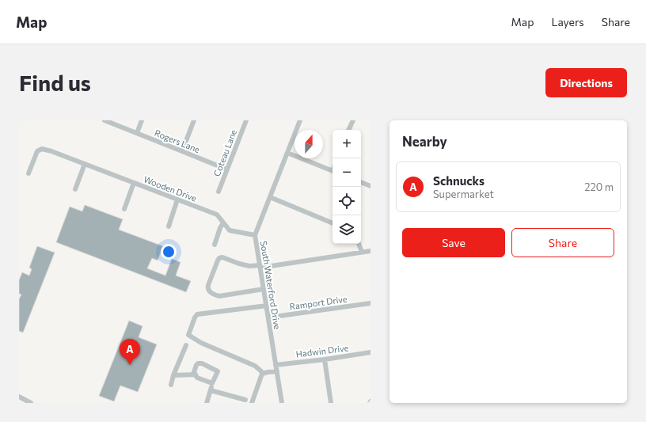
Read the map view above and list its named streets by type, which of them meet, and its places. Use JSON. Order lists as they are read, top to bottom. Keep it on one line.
{"streets":{"street":["Rogers Lane","Coteau Lane","Wooden Drive","South Waterford Drive","Ramport Drive","Hadwin Drive"]},"crossings":[["Rogers Lane","Coteau Lane"],["Wooden Drive","South Waterford Drive"],["South Waterford Drive","Ramport Drive"],["South Waterford Drive","Hadwin Drive"]],"north":"top","page":{"header":"Map","nav":["Map","Layers","Share"],"buttons":["Directions",["Save","Share"]],"title":"Find us","heading":"Nearby","map_buttons":["+","−"],"list":[{"mark":"A","name":"Schnucks","note":"Supermarket","value":"220 m"}],"pins":"A"}}
